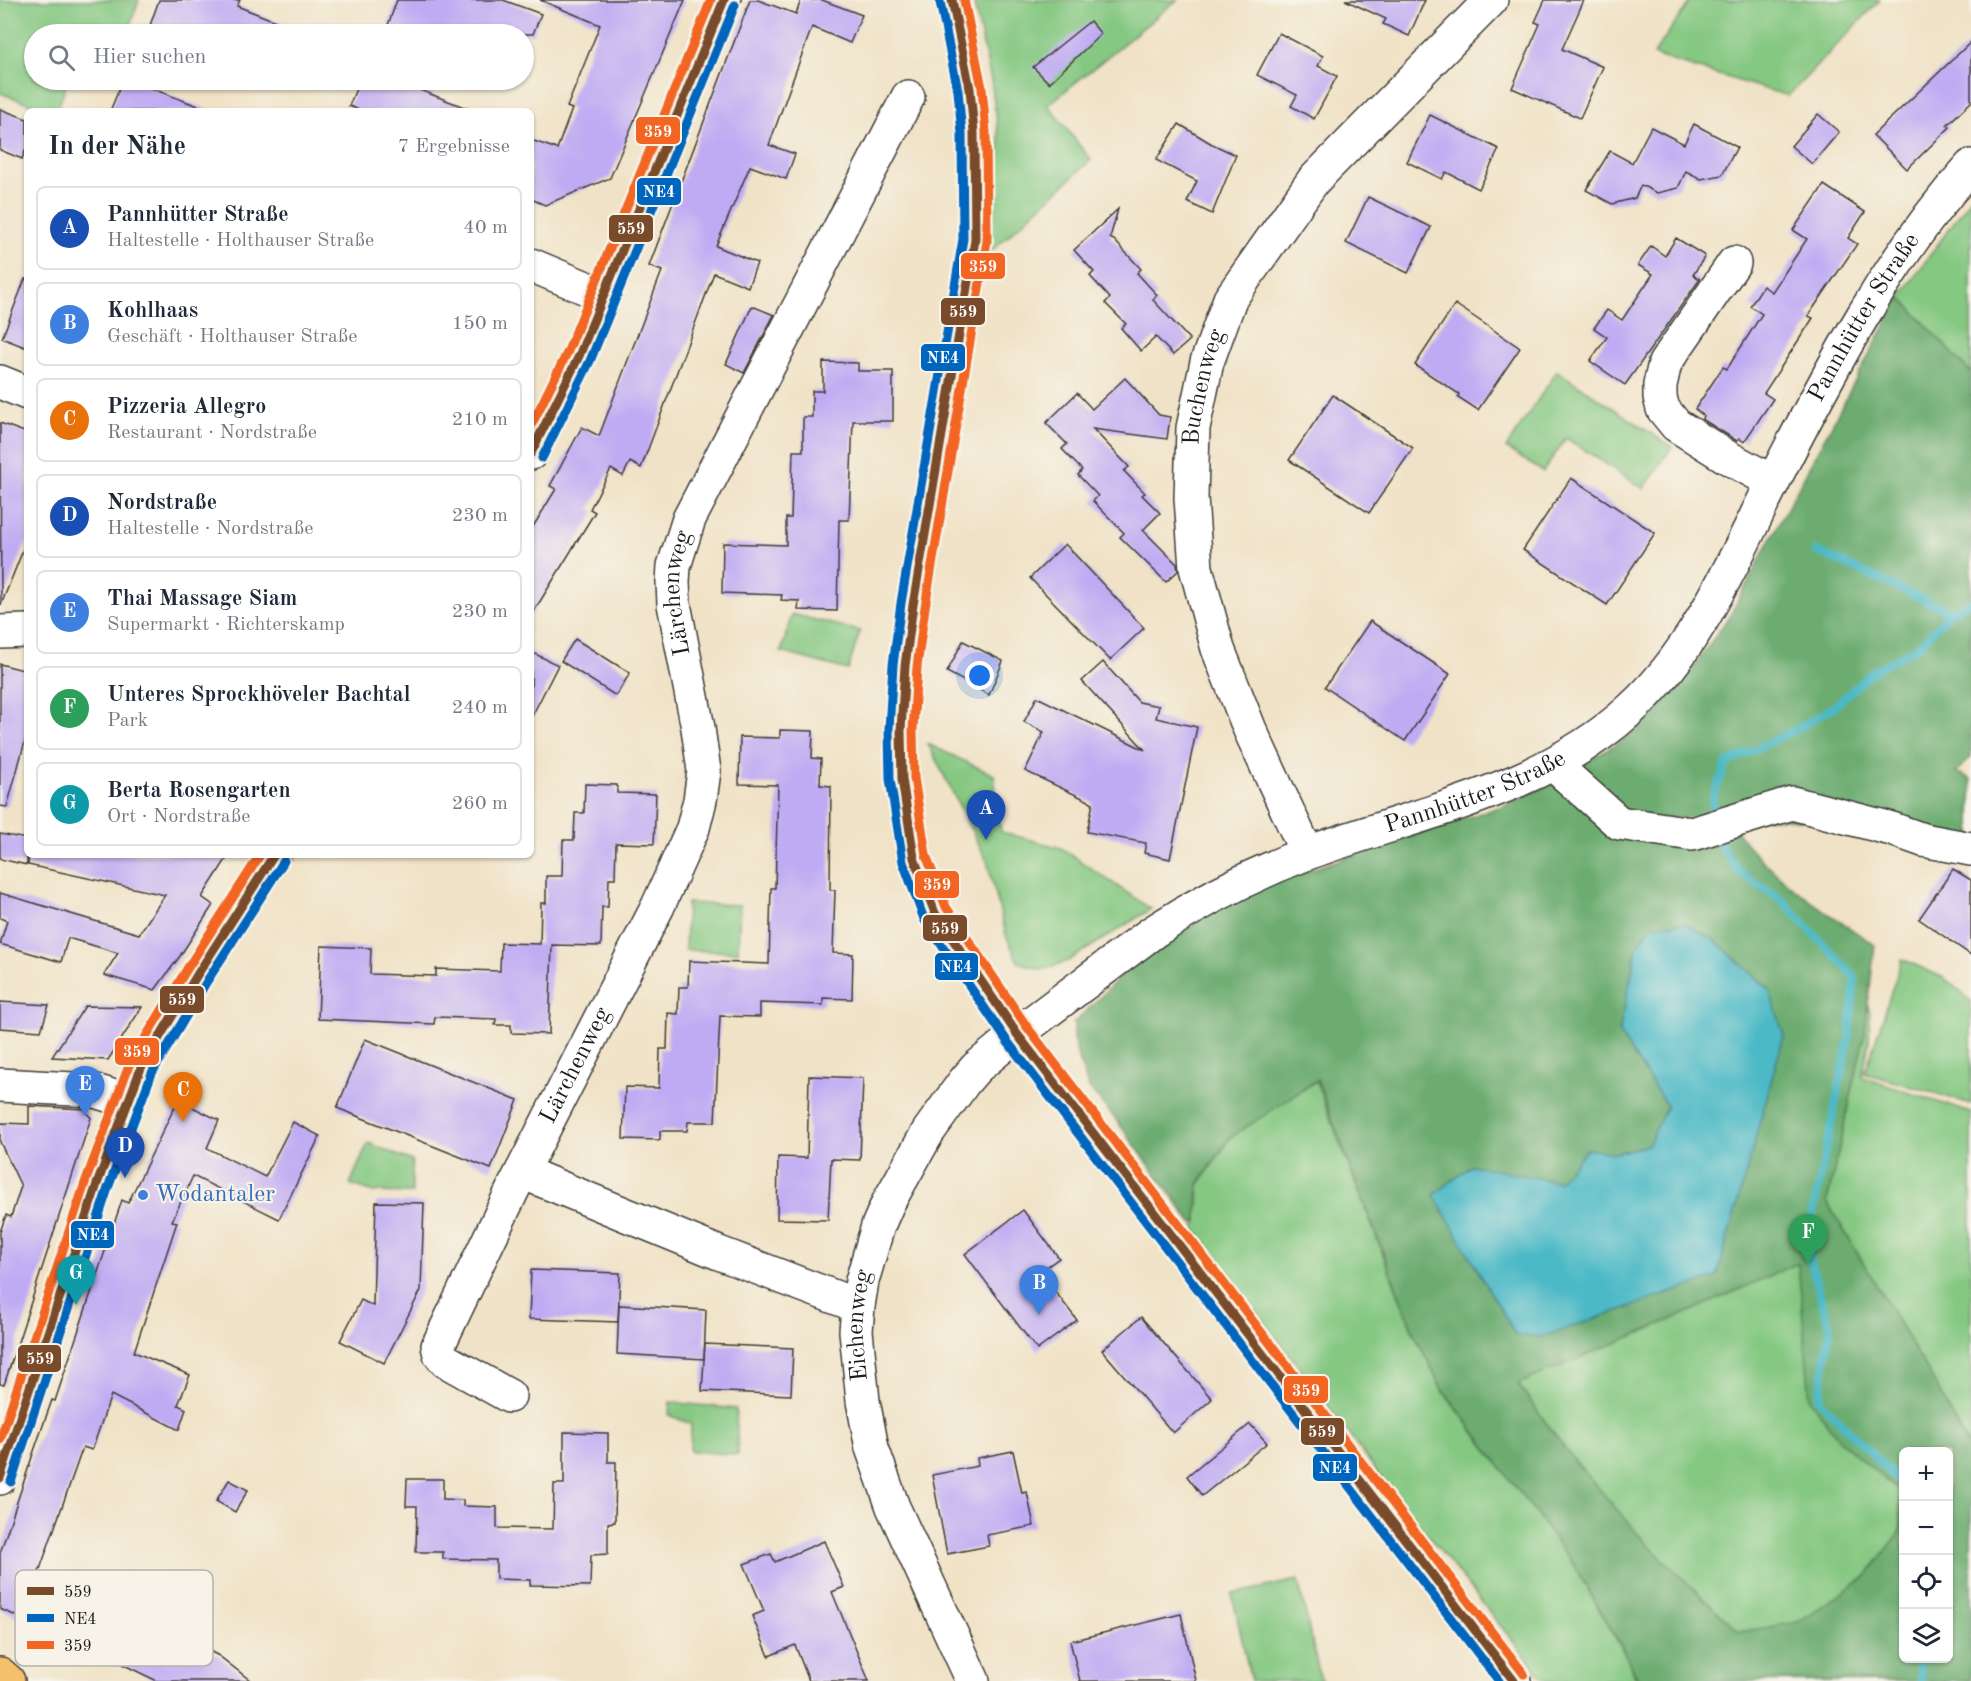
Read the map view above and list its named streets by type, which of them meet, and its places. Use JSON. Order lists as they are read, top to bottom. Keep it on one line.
{"streets":{"street":["Pannhütter Straße","Buchenweg","Lärchenweg","Eichenweg"]},"crossings":[["Pannhütter Straße","Buchenweg"],["Pannhütter Straße","Eichenweg"]],"places":["Wodantaler"],"lines":["transit line 559","transit line 359","transit line NE4"],"legend":["559","NE4","359"],"page":{"search":"Hier suchen","heading":["In der Nähe","7 Ergebnisse"],"list":[{"mark":"A","name":"Pannhütter Straße","note":"Haltestelle · Holthauser Straße","value":"40 m"},{"mark":"B","name":"Kohlhaas","note":"Geschäft · Holthauser Straße","value":"150 m"},{"mark":"C","name":"Pizzeria Allegro","note":"Restaurant · Nordstraße","value":"210 m"},{"mark":"D","name":"Nordstraße","note":"Haltestelle · Nordstraße","value":"230 m"},{"mark":"E","name":"Thai Massage Siam","note":"Supermarkt · Richterskamp","value":"230 m"},{"mark":"F","name":"Unteres Sprockhöveler Bachtal","note":"Park","value":"240 m"},{"mark":"G","name":"Berta Rosengarten","note":"Ort · Nordstraße","value":"260 m"}],"pins":["A","E","C","D","F","G","B"],"map_buttons":["+","−"]}}
